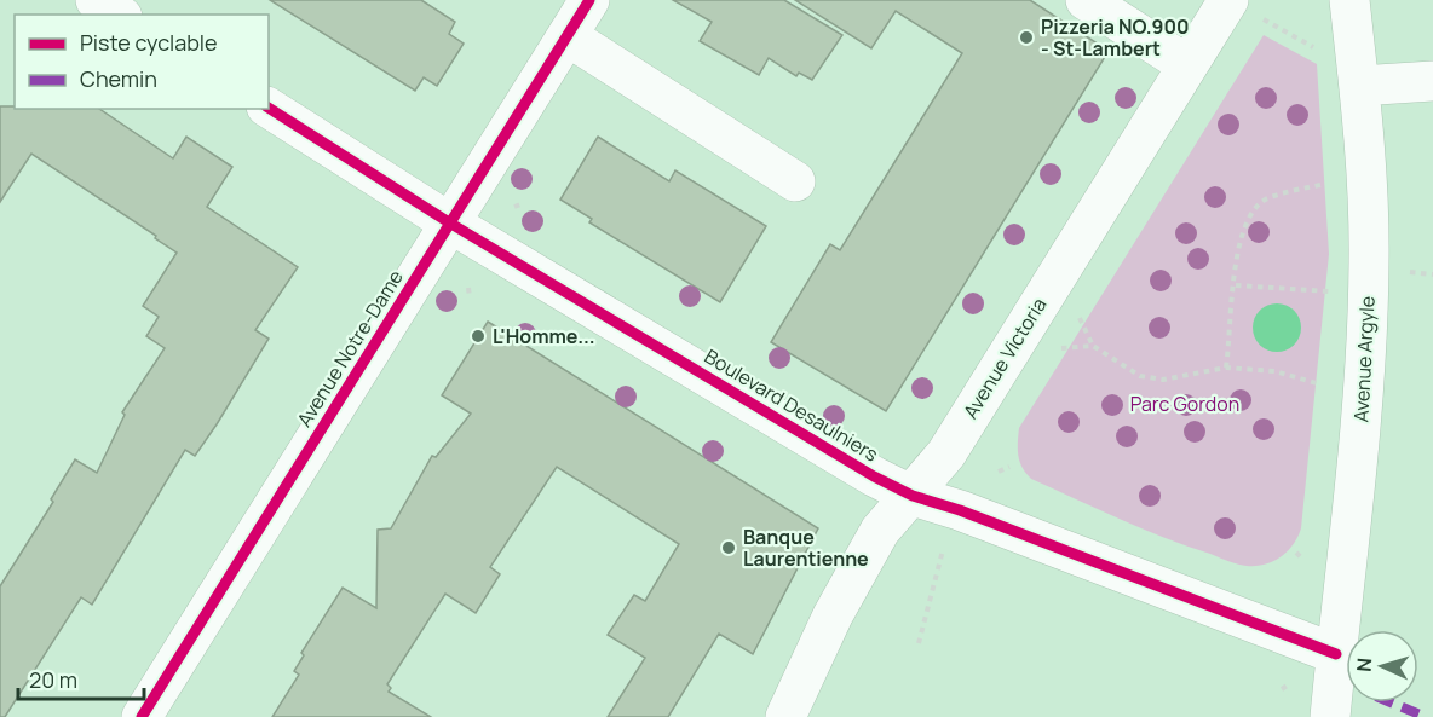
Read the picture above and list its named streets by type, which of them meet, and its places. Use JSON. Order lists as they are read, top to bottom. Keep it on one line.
{"streets":{"street":["Avenue Notre-Dame","Avenue Victoria","Avenue Argyle","Boulevard Desaulniers"]},"crossings":[["Avenue Notre-Dame","Boulevard Desaulniers"],["Avenue Victoria","Boulevard Desaulniers"],["Avenue Argyle","Boulevard Desaulniers"]],"parks":["Parc Gordon"],"places":["Pizzeria NO.900 - St-Lambert","L'Homme...","Banque Laurentienne"],"legend":["Piste cyclable","Chemin"],"scale_bar":"20 m","north":"left"}
